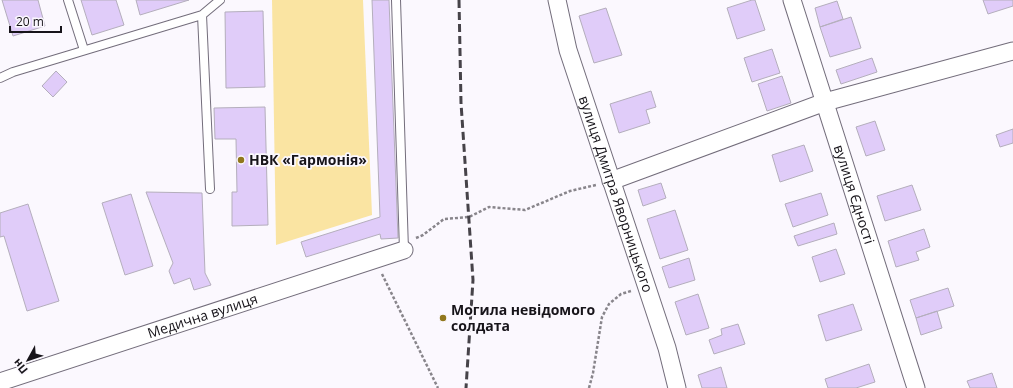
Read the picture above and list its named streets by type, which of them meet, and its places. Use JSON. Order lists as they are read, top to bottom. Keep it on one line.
{"streets":{"street":["вулиця Дмитра Яворницького","вулиця Єдності","Медична вулиця"]},"places":["НВК «Гармонія»","Могила невідомого солдата"],"scale_bar":"20 m","north":"bottom left"}
